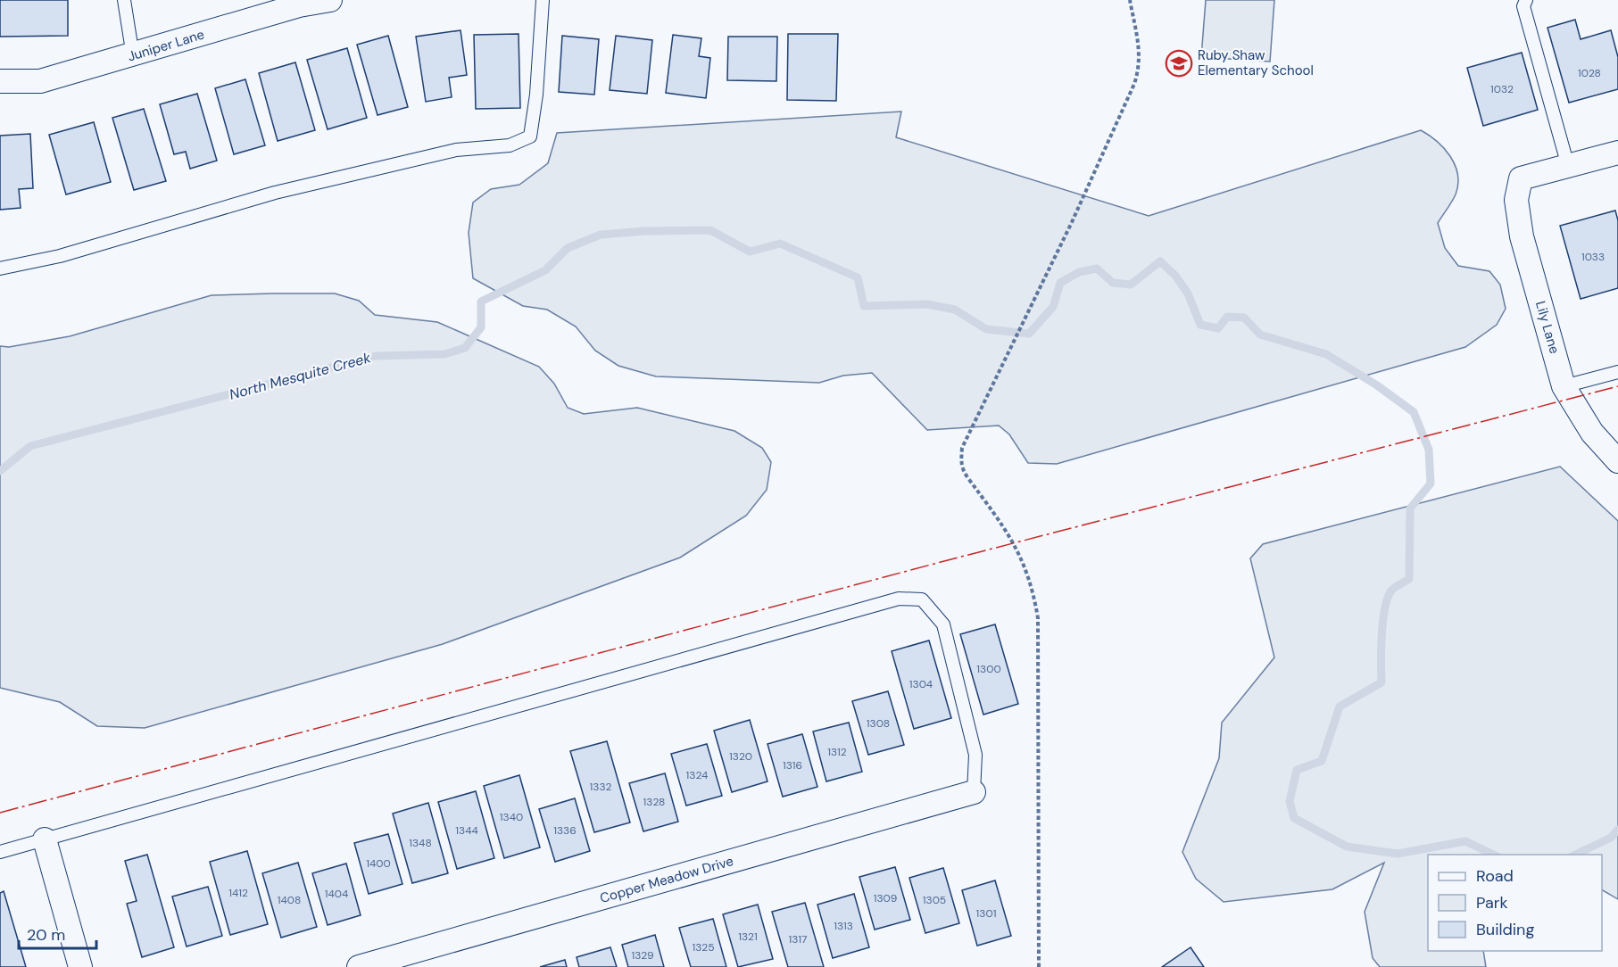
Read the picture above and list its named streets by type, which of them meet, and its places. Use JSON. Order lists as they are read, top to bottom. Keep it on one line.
{"streets":{"street":["Juniper Lane","Lily Lane","Copper Meadow Drive"]},"water":["North Mesquite Creek"],"places":{"school or university":["Ruby Shaw Elementary School"]},"house_numbers":["1028","1032","1033","1300","1304","1308","1312","1320","1316","1324","1332","1328","1340","1344","1336","1348","1400","1412","1404","1309","1408","1305","1301","1313","1321","1317","1325","1329"],"legend":["Road","Park","Building"],"scale_bar":"20 m"}
